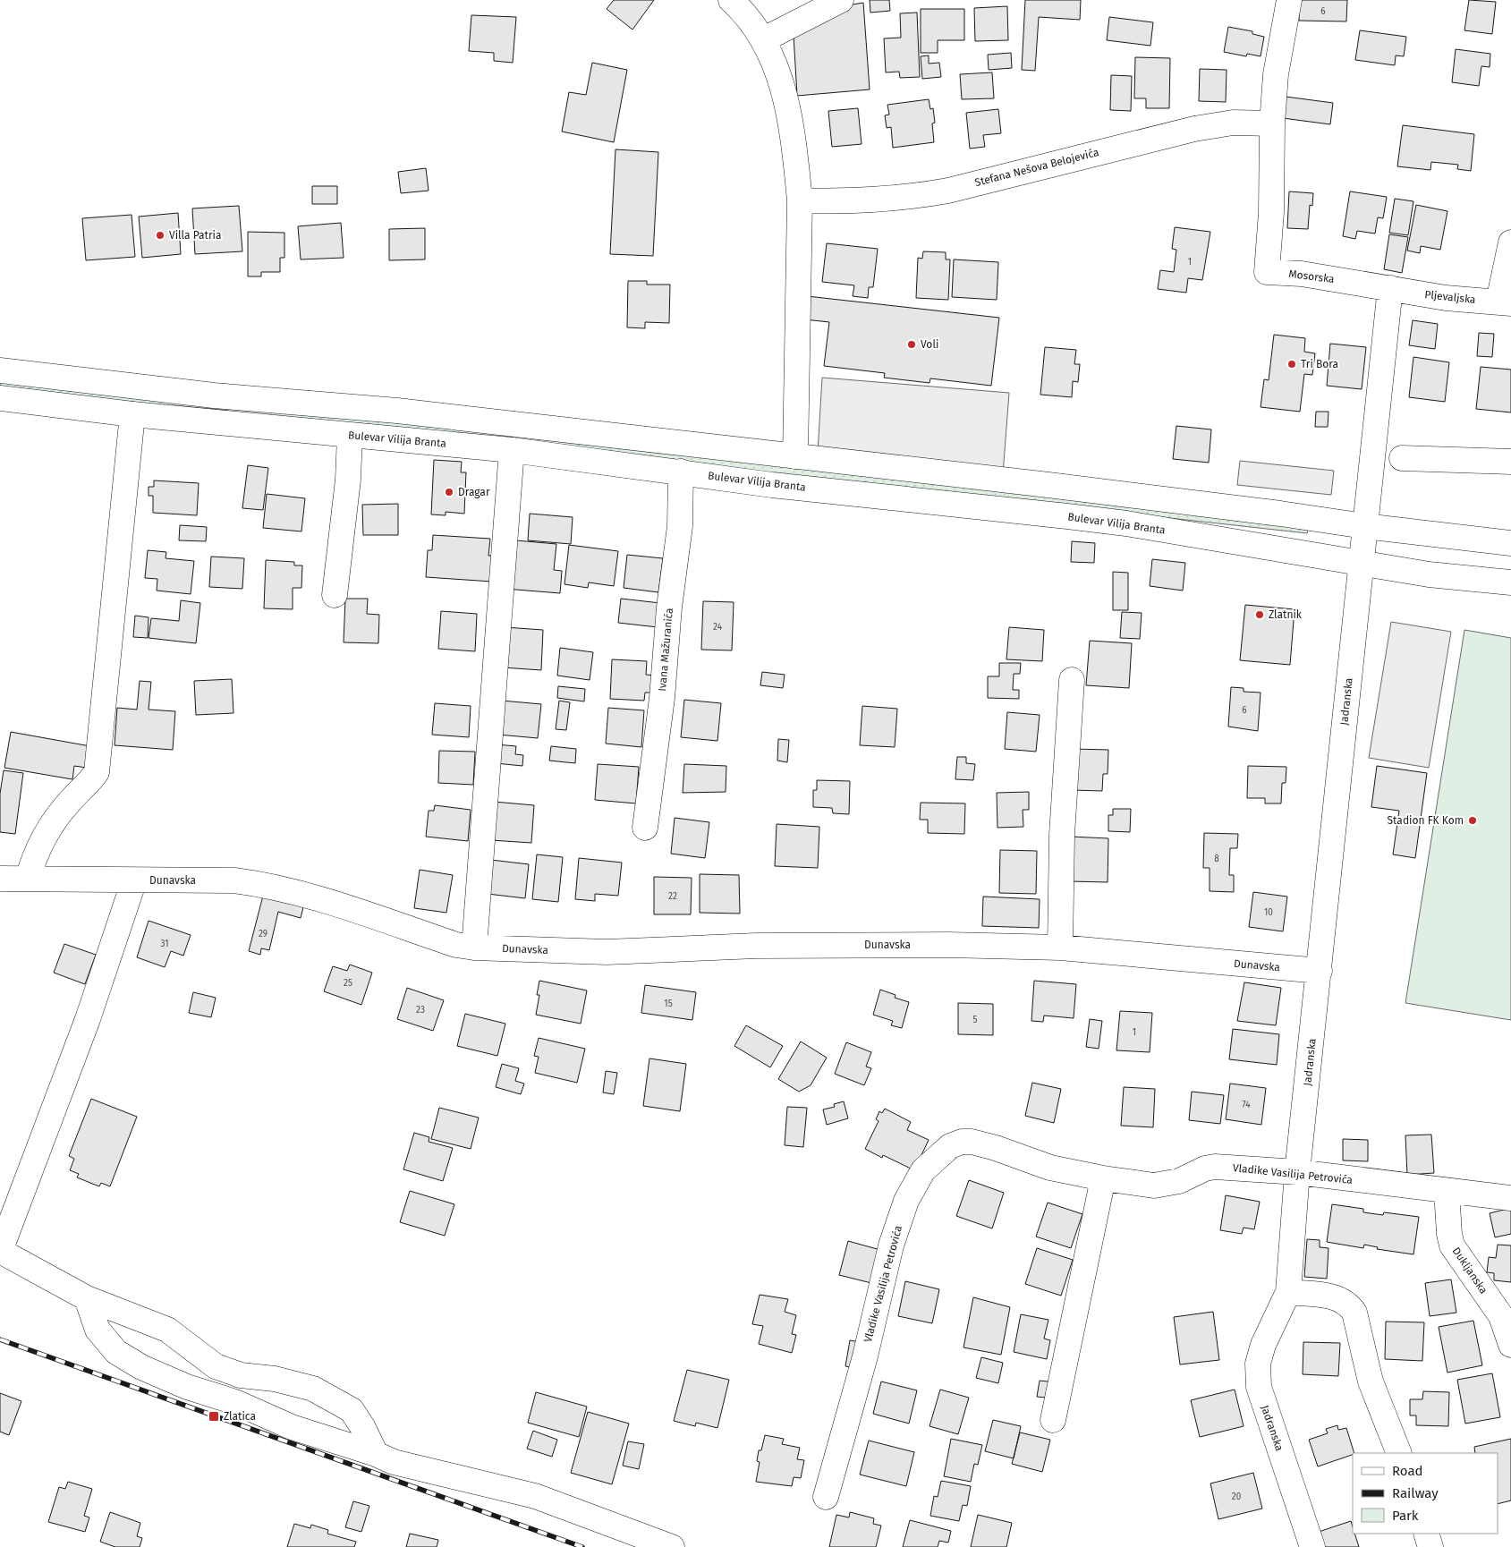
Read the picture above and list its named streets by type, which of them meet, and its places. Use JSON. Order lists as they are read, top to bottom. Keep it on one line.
{"streets":{"street":["Stefana Nešova Belojevića","Mosorska","Pljevaljska","Bulevar Vilija Branta","Ivana Mažuranića","Jadranska","Dunavska","Vladike Vasilija Petrovića","Dukljanska"]},"crossings":[["Stefana Nešova Belojevića","Mosorska"],["Mosorska","Pljevaljska"],["Bulevar Vilija Branta","Ivana Mažuranića"],["Bulevar Vilija Branta","Jadranska"],["Jadranska","Dunavska"],["Jadranska","Vladike Vasilija Petrovića"],["Vladike Vasilija Petrovića","Dukljanska"]],"places":{"other":["Villa Patria","Voli","Tri Bora","Dragar","Zlatnik","Stadion FK Kom"],"transit":["Zlatica"]},"house_numbers":["6","1","24","6","8","22","10","29","31","25","15","23","5","1","74","20"],"legend":["Road","Railway","Park"]}
